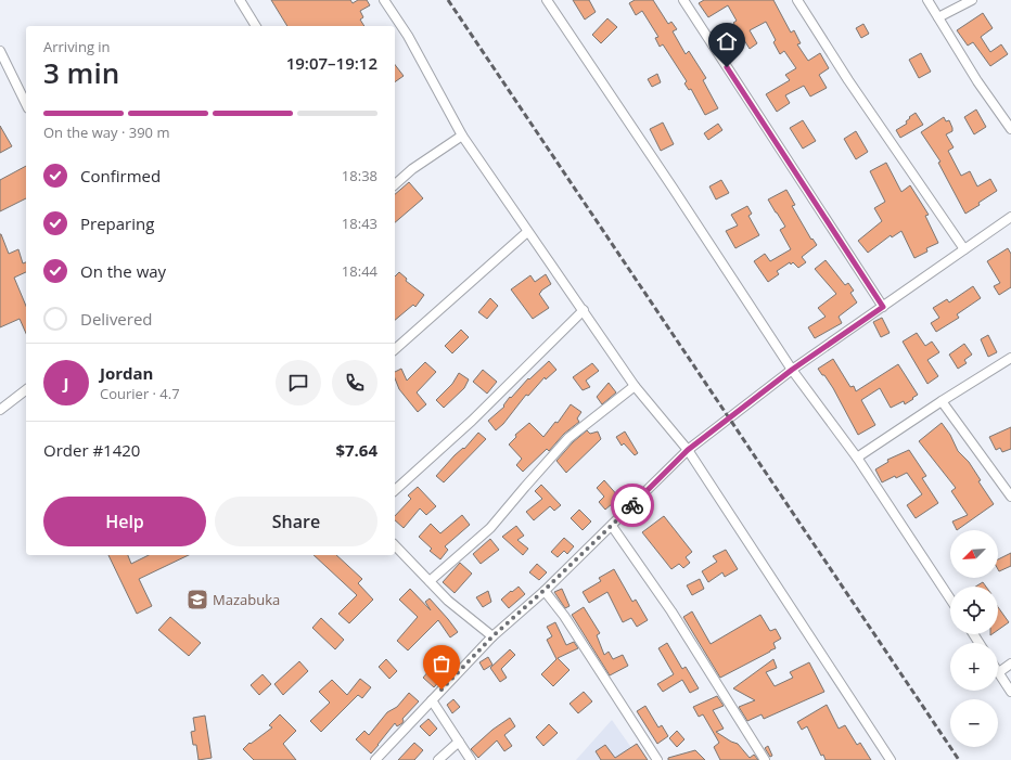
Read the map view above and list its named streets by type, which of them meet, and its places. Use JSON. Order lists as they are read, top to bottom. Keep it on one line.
{"places":{"school or university":["Mazabuka"]},"north":"bottom left","page":{"heading":["3 min","Arriving in","19:07–19:12"],"panel":["Jordan","Courier · 4.7","Order #1420","$7.64"],"bar":"On the way · 390 m","list":[["Confirmed","18:38"],["Preparing","18:43"],["On the way","18:44"],"Delivered"],"round":"J","buttons":["Help","Share"],"map_buttons":["+","−"]}}
